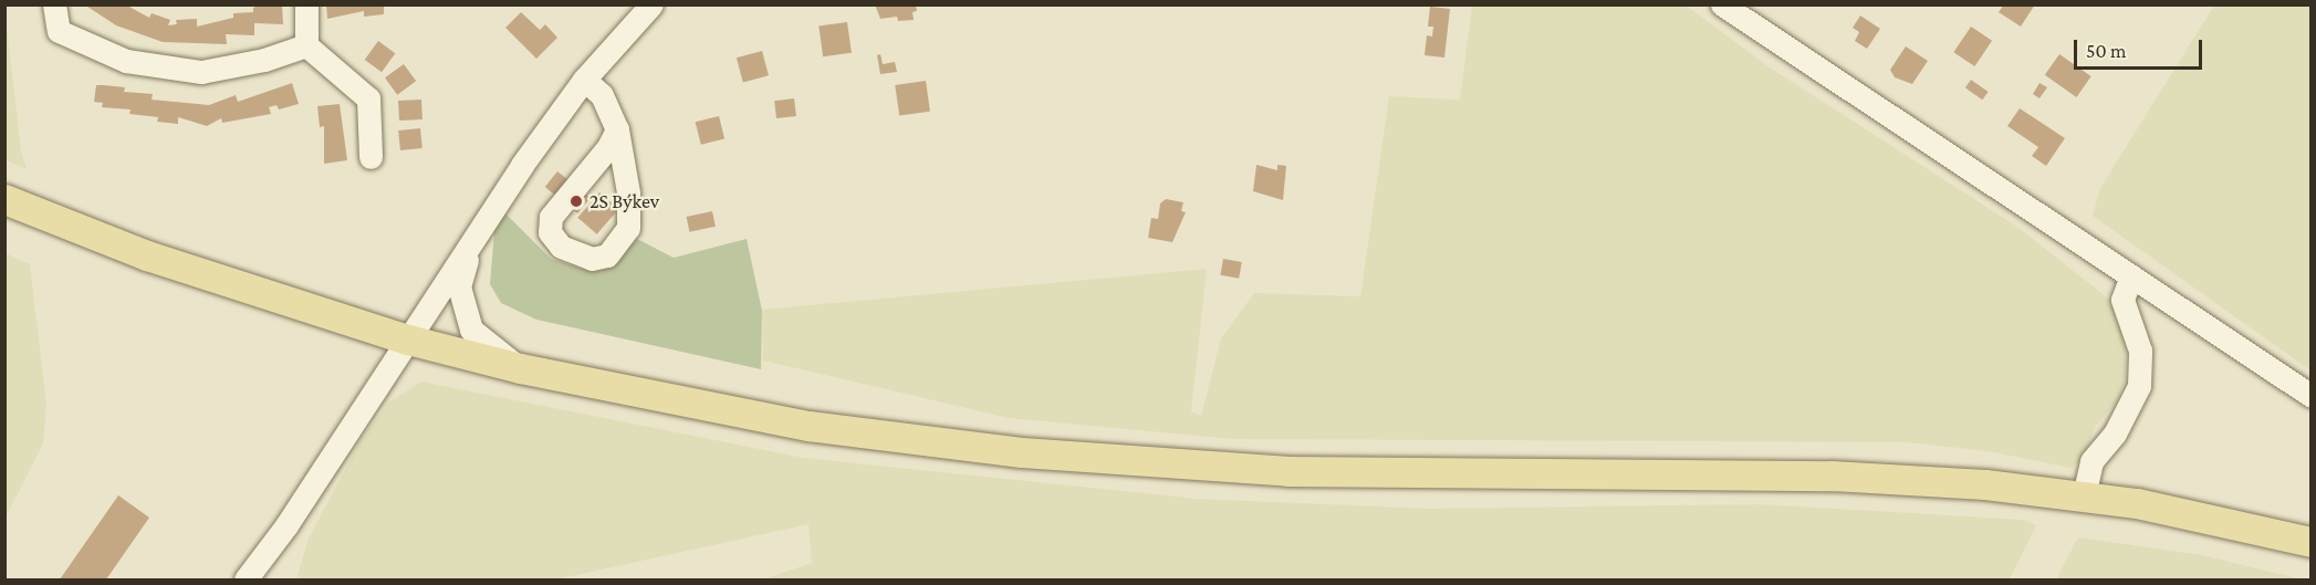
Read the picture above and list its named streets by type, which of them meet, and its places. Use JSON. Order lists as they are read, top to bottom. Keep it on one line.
{"places":["2S Býkev"],"scale_bar":"50 m"}
